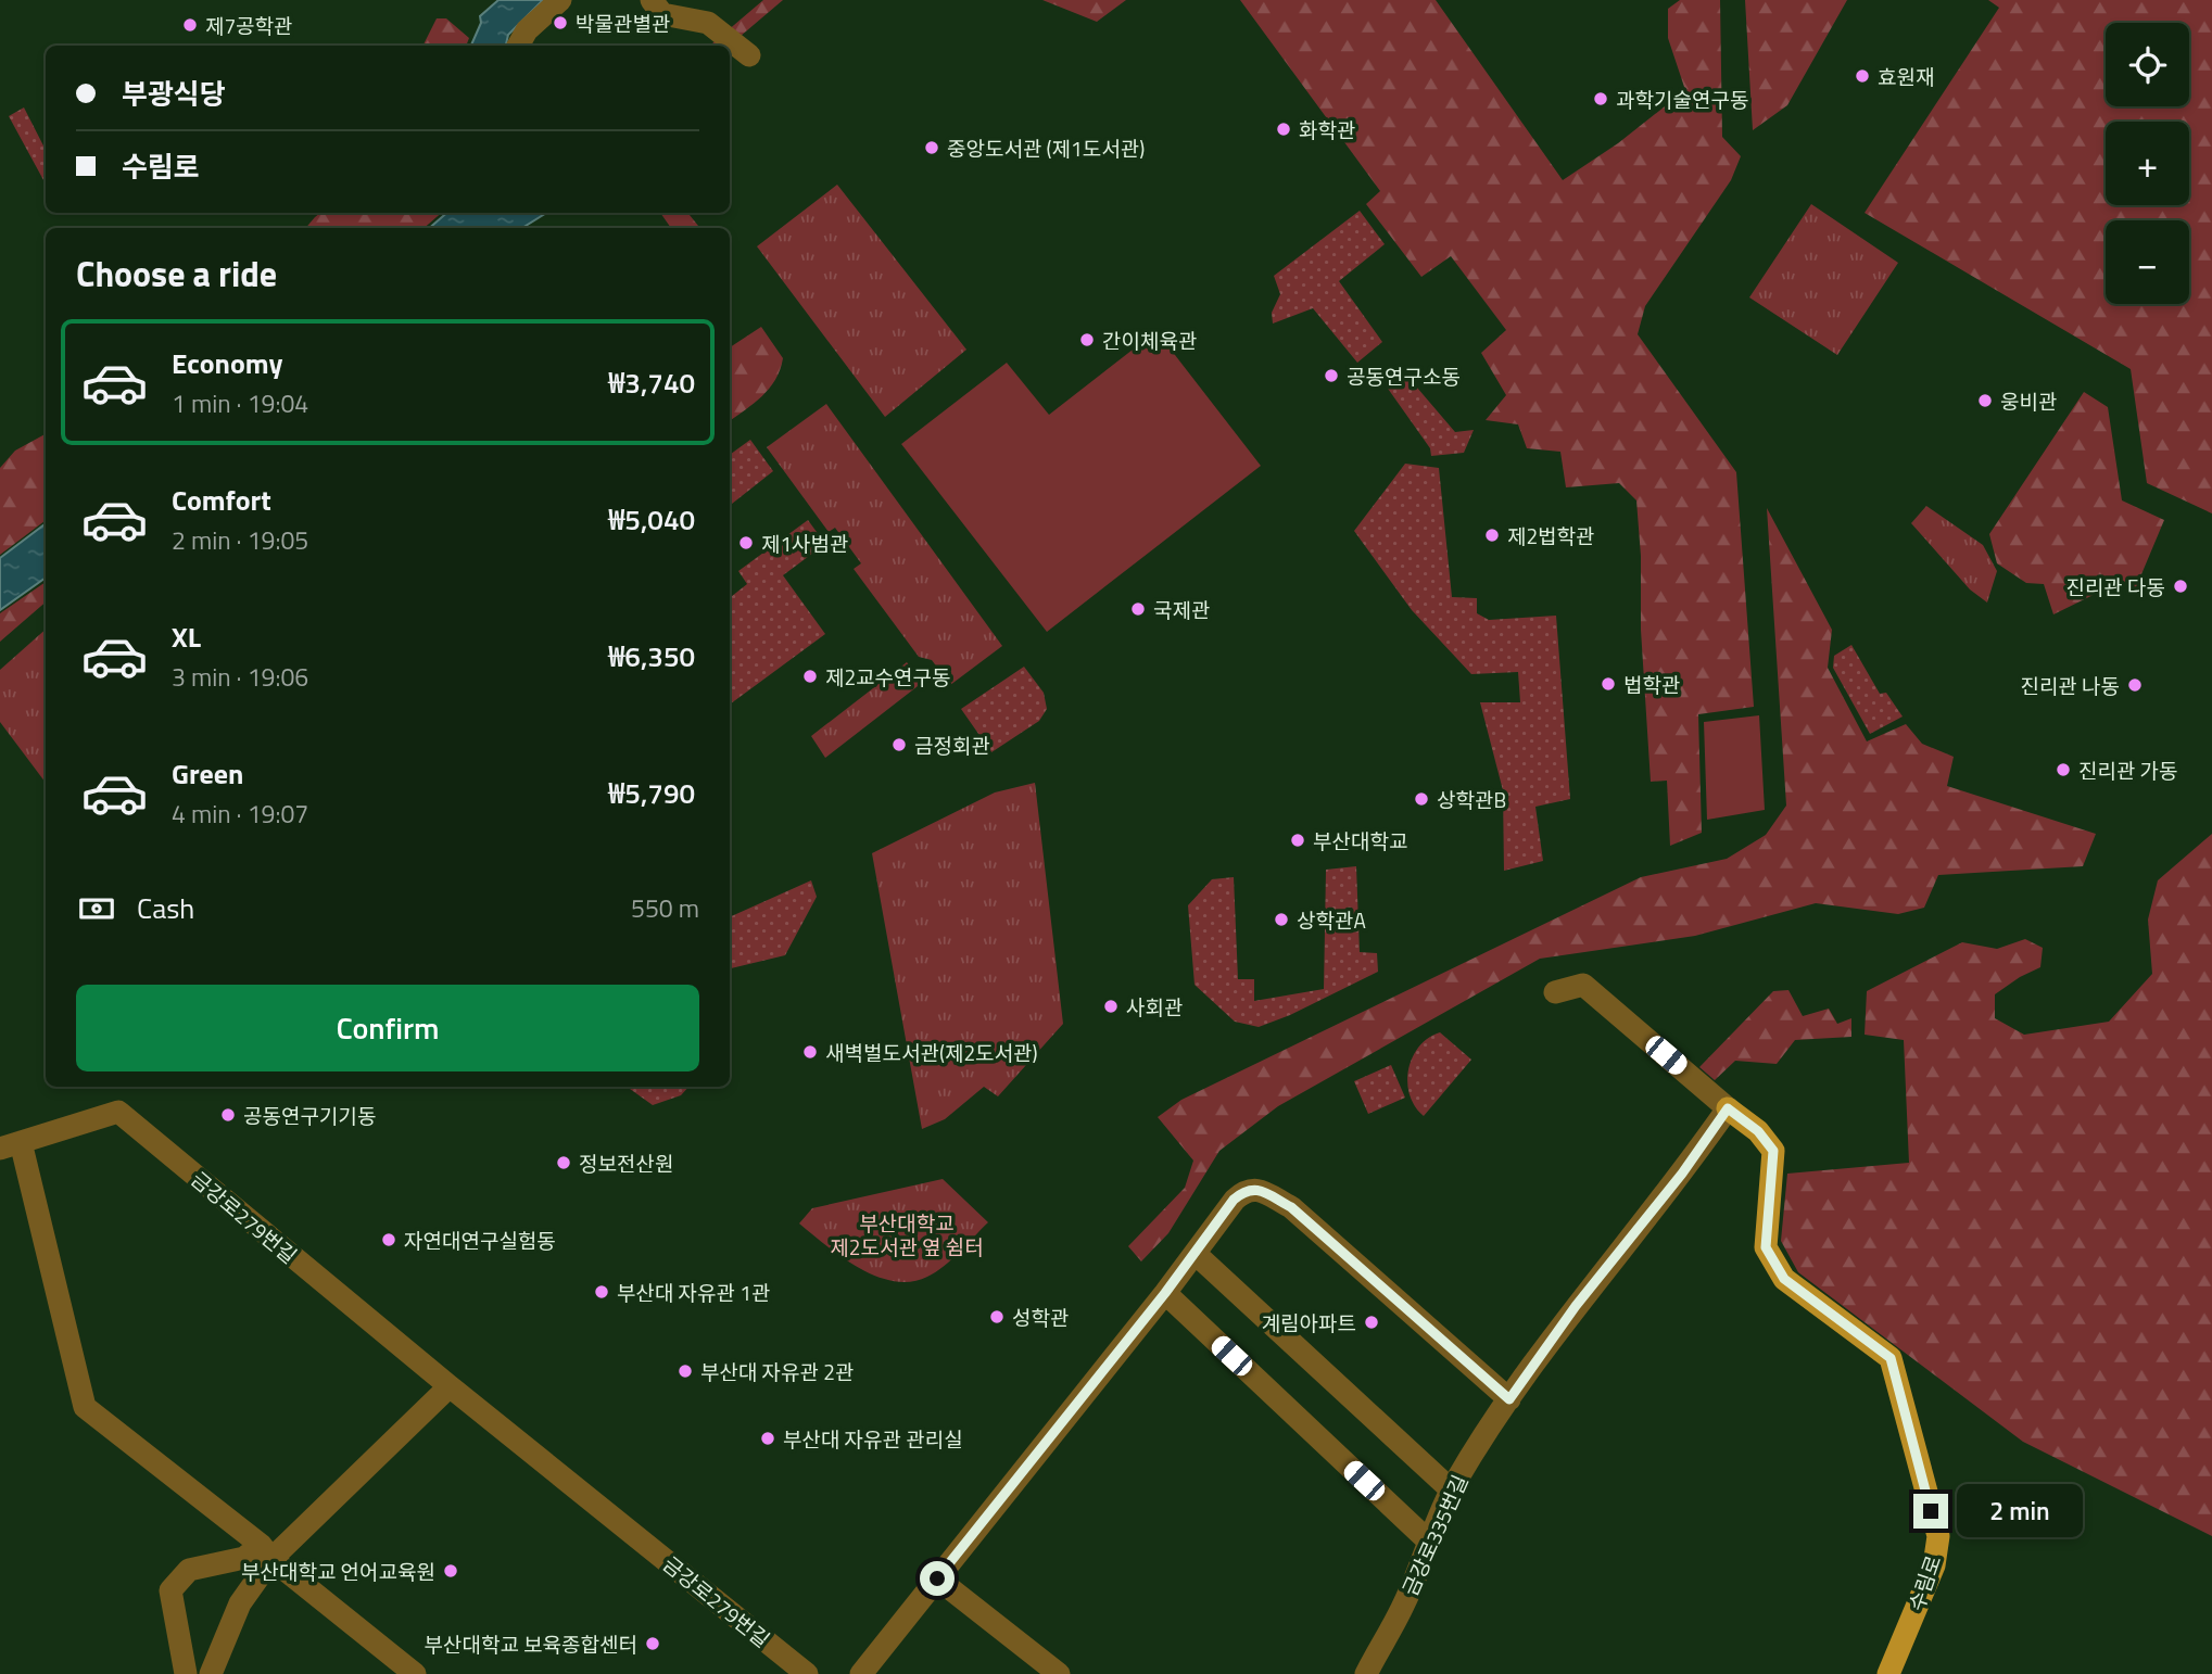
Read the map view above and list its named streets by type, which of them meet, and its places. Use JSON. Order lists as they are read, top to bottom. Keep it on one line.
{"streets":{"main road":["수림로"],"street":["금강로279번길","금강로335번길"]},"crossings":[["금강로335번길","수림로"]],"parks":["부산대학교 제2도서관 옆 쉼터"],"places":["박물관별관","제7공학관","효원재","과학기술연구동","화학관","중앙도서관 (제1도서관)","간이체육관","공동연구소동","웅비관","제2법학관","제1사범관","진리관 다동","국제관","제2교수연구동","법학관","진리관 나동","금정회관","진리관 가동","상학관B","부산대학교","상학관A","사회관","새벽벌도서관(제2도서관)","공동연구기기동","정보전산원","자연대연구실험동","부산대 자유관 1관","성학관","계림아파트","부산대 자유관 2관","부산대 자유관 관리실","부산대학교 언어교육원","부산대학교 보육종합센터"],"page":{"map_buttons":["+","−"],"banner":["부광식당","수림로"],"heading":"Choose a ride","list":[{"name":"Economy","note":"1 min · 19:04","value":"₩3,740"},{"name":"Comfort","note":"2 min · 19:05","value":"₩5,040"},{"name":"XL","note":"3 min · 19:06","value":"₩6,350"},{"name":"Green","note":"4 min · 19:07","value":"₩5,790"}],"pay":["Cash","550 m"],"buttons":"Confirm","bubble":"2 min"}}
